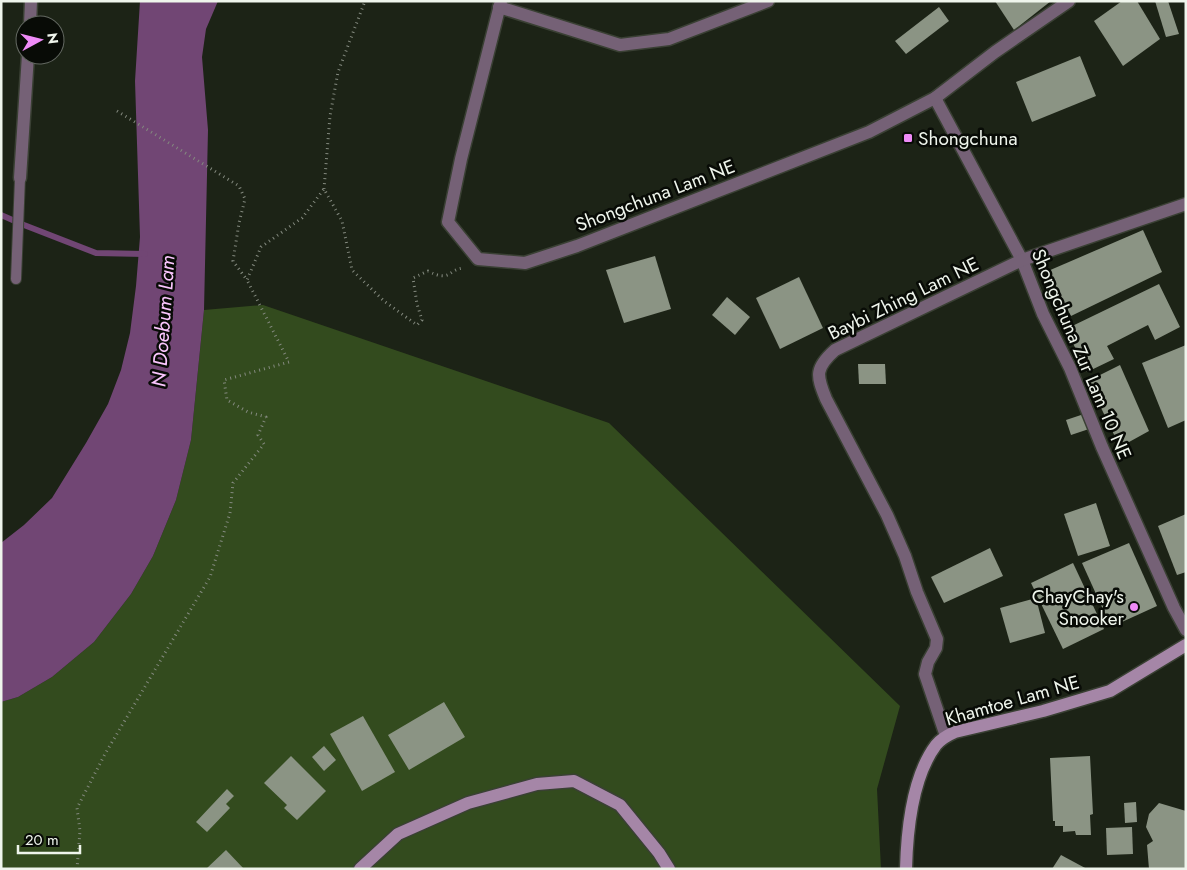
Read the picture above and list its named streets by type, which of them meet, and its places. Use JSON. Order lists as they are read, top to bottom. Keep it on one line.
{"streets":{"main road":["Khamtoe Lam NE"],"street":["Shongchuna Lam NE","Baybi Zhing Lam NE","Shongchuna Zur Lam 10 NE"]},"crossings":[["Shongchuna Lam NE","Shongchuna Zur Lam 10 NE"],["Baybi Zhing Lam NE","Shongchuna Zur Lam 10 NE"],["Baybi Zhing Lam NE","Khamtoe Lam NE"]],"water":["N Doebum Lam"],"places":{"transit":["Shongchuna"],"other":["ChayChay's Snooker"]},"scale_bar":"20 m","north":"right"}
